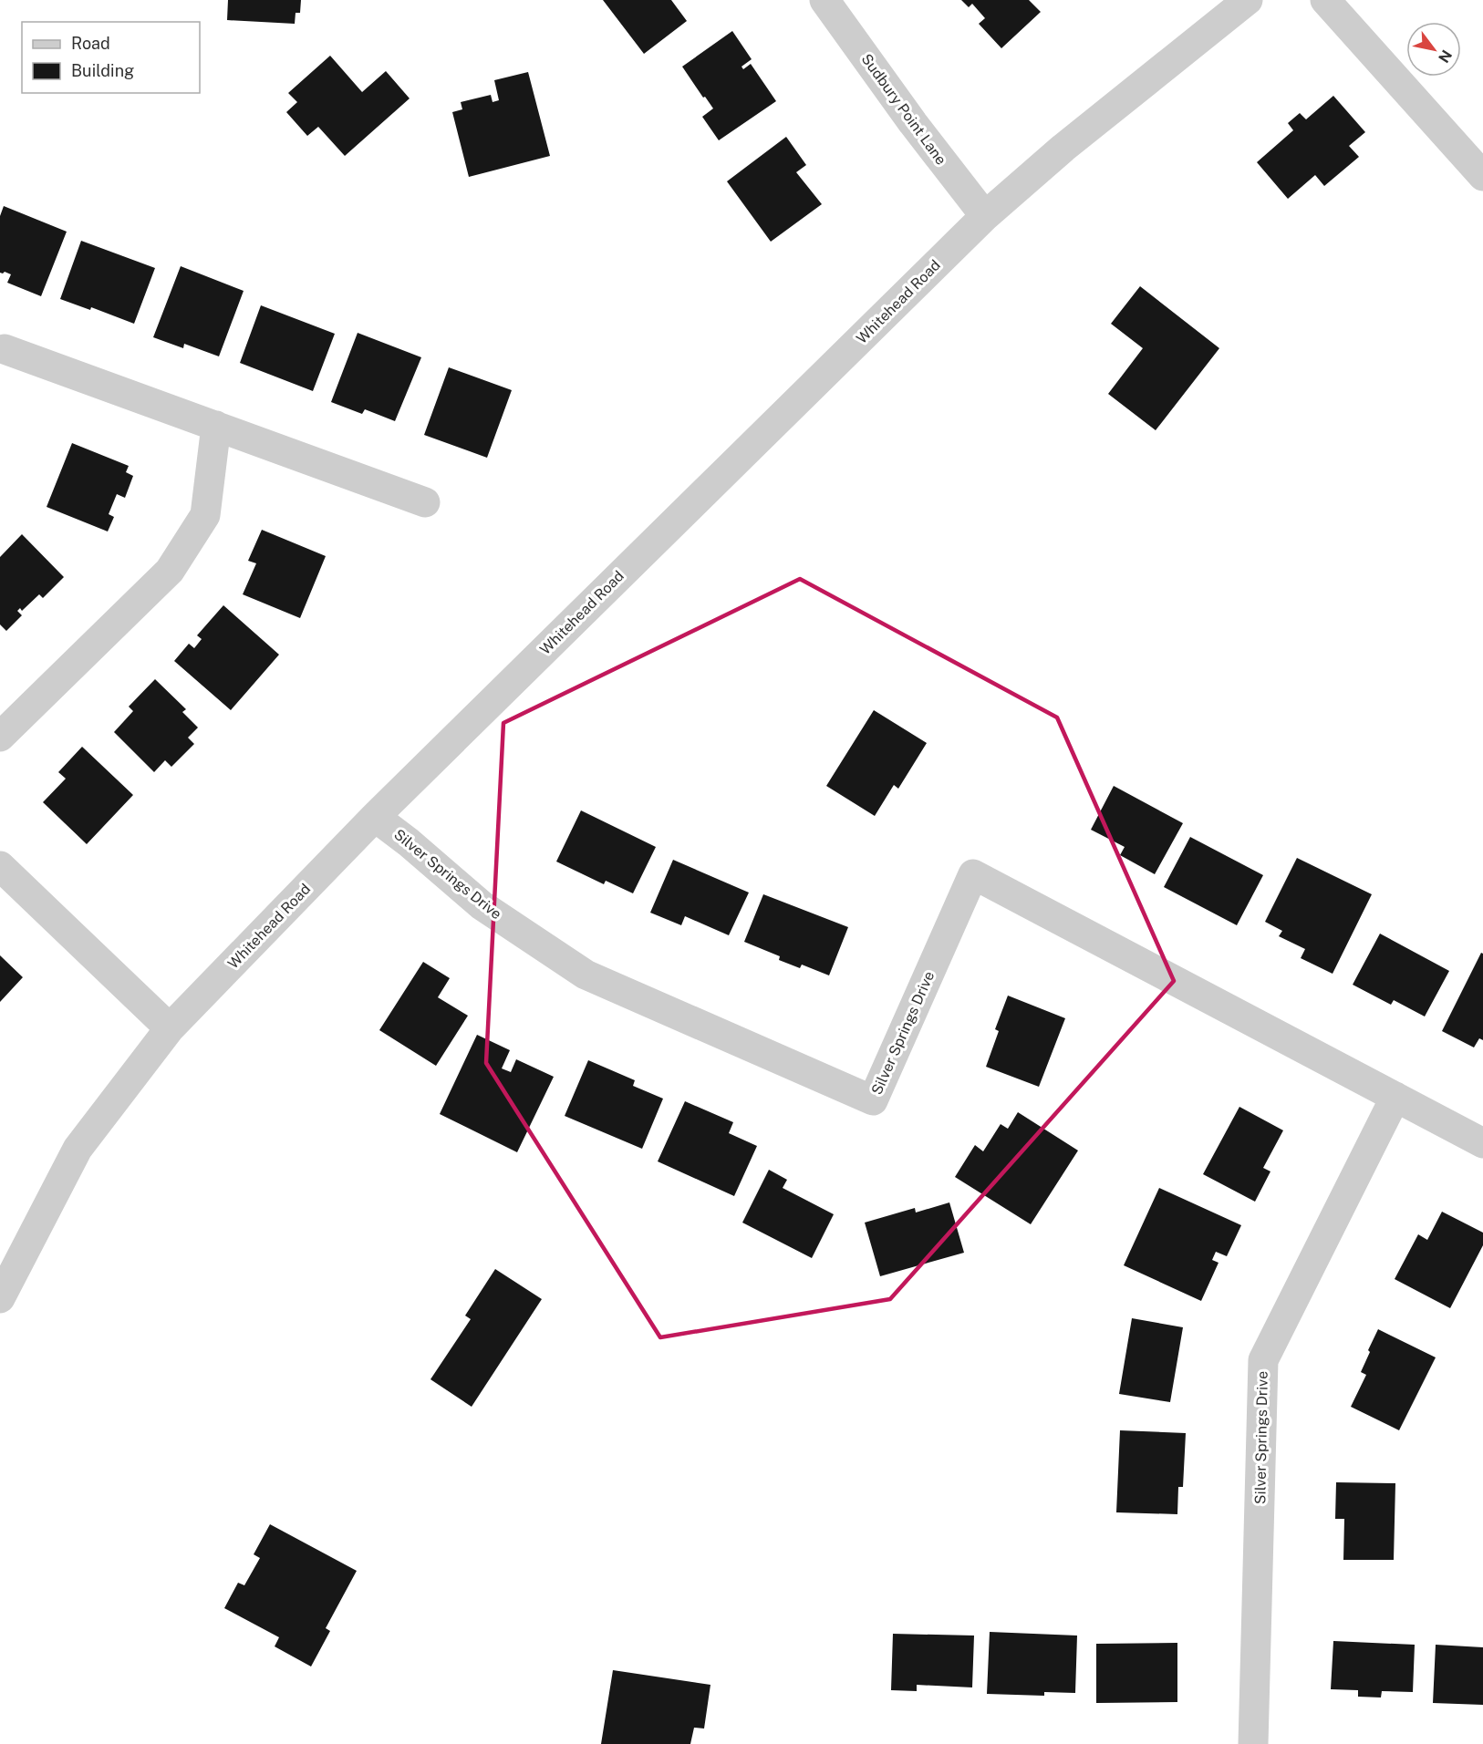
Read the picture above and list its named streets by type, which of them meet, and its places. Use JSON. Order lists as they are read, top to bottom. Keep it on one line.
{"streets":{"street":["Sudbury Point Lane","Whitehead Road","Silver Springs Drive"]},"crossings":[["Sudbury Point Lane","Whitehead Road"],["Whitehead Road","Silver Springs Drive"]],"legend":["Road","Building"],"north":"bottom right"}
